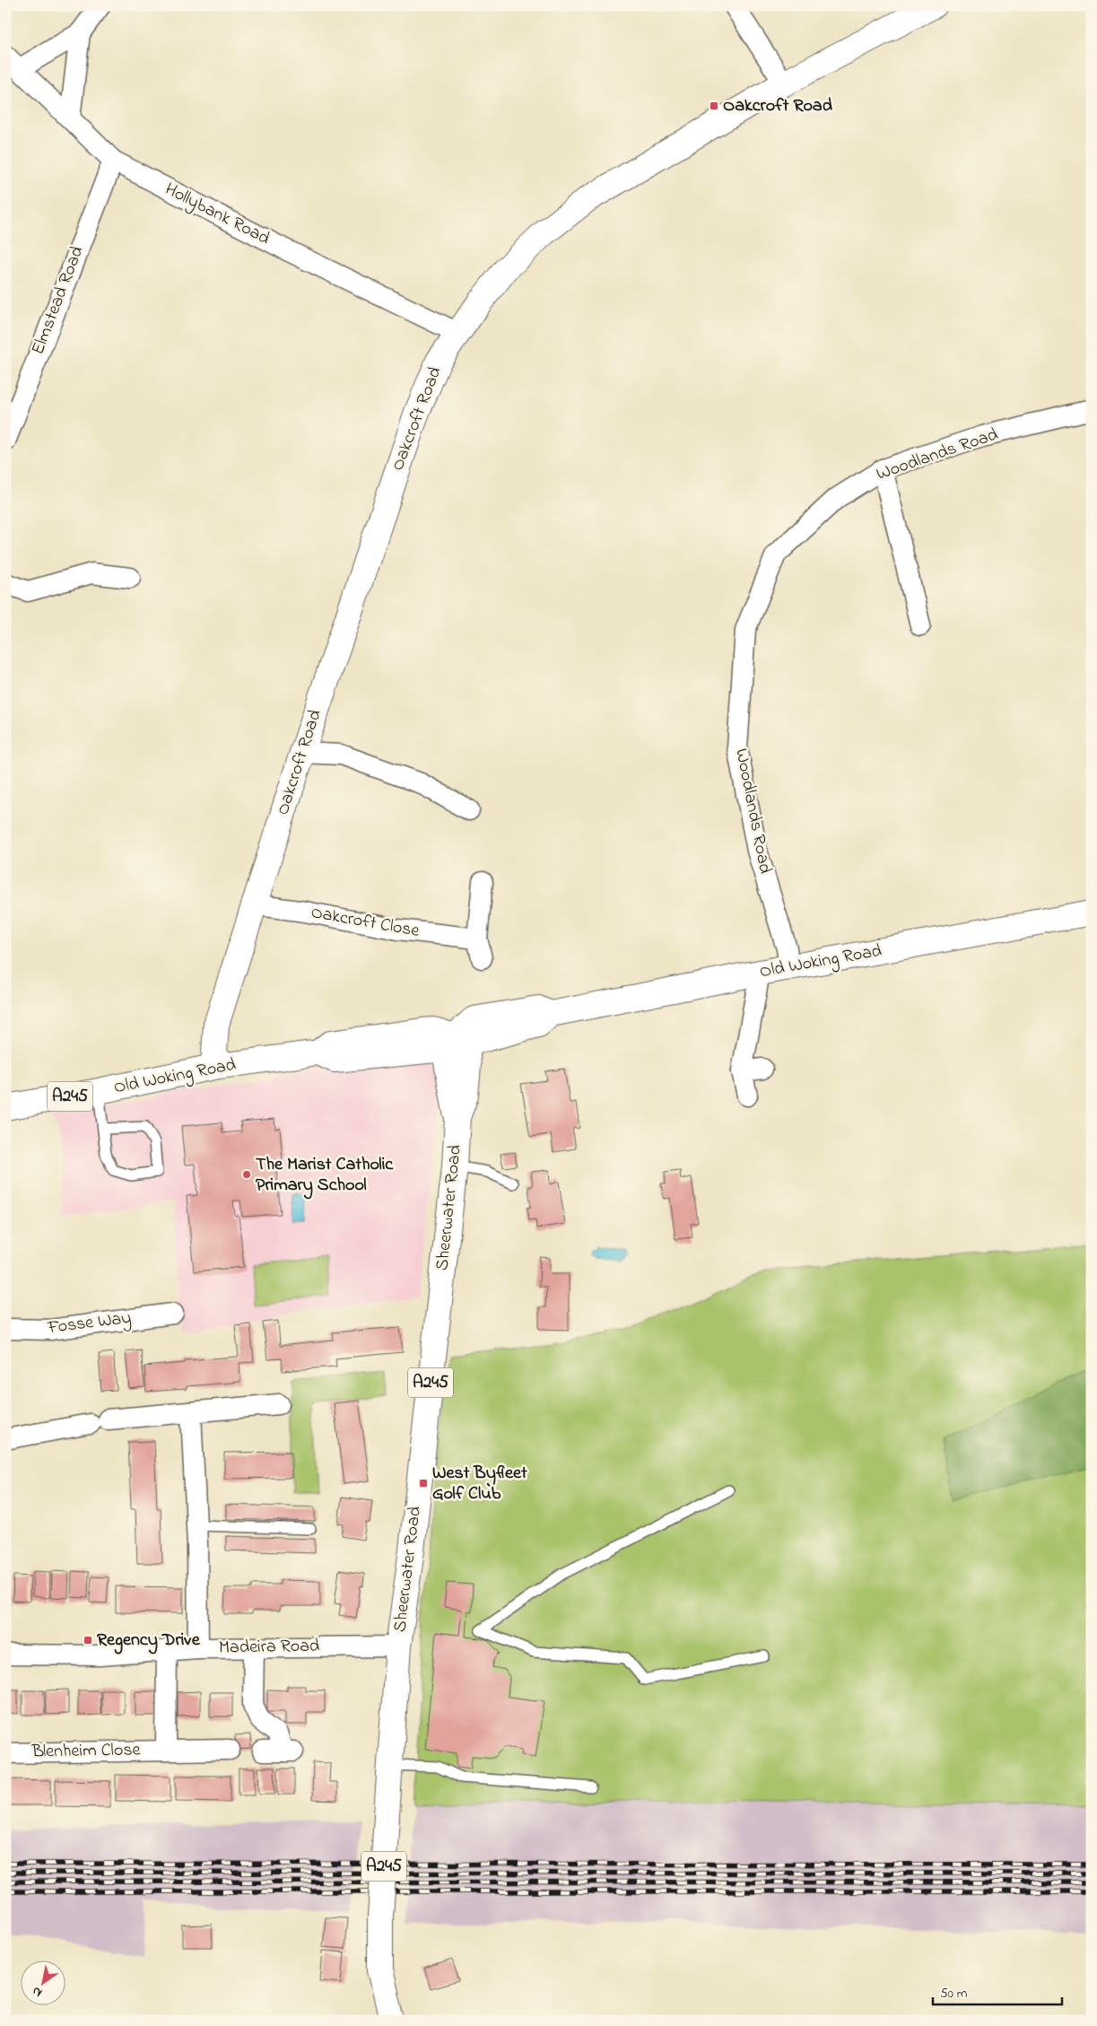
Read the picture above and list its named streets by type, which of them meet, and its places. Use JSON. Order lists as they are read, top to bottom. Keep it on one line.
{"streets":{"main road":["Oakcroft Road","Old Woking Road","A245","Sheerwater Road"],"street":["Hollybank Road","Elmstead Road","Woodlands Road","Oakcroft Close","Fosse Way","Madeira Road","Blenheim Close"]},"crossings":[["Hollybank Road","Elmstead Road"],["Hollybank Road","Oakcroft Road"],["Oakcroft Road","Oakcroft Close"],["Oakcroft Road","Old Woking Road"],["Woodlands Road","Old Woking Road"],["Old Woking Road","Sheerwater Road"],["Sheerwater Road","Madeira Road"],["Madeira Road","Blenheim Close"]],"places":{"transit":["Oakcroft Road","West Byfleet Golf Club","Regency Drive"],"other":["The Marist Catholic Primary School"]},"scale_bar":"50 m","north":"bottom left"}
